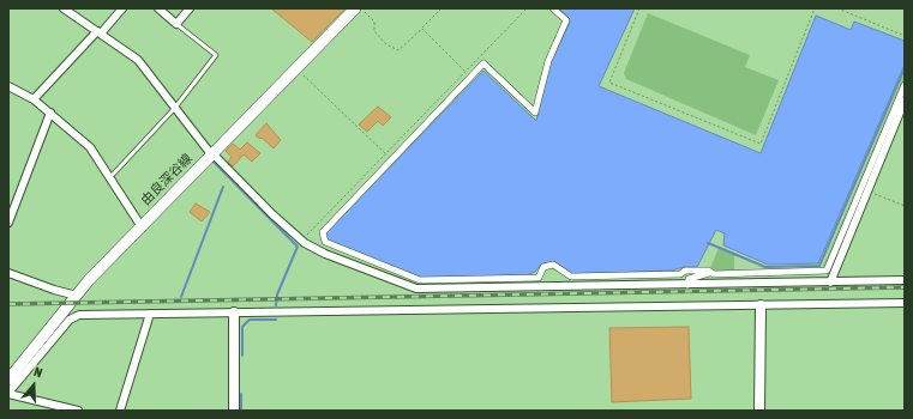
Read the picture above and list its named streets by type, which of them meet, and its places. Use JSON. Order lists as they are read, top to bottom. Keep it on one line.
{"streets":{"main road":["由良深谷線"]},"north":"top"}
